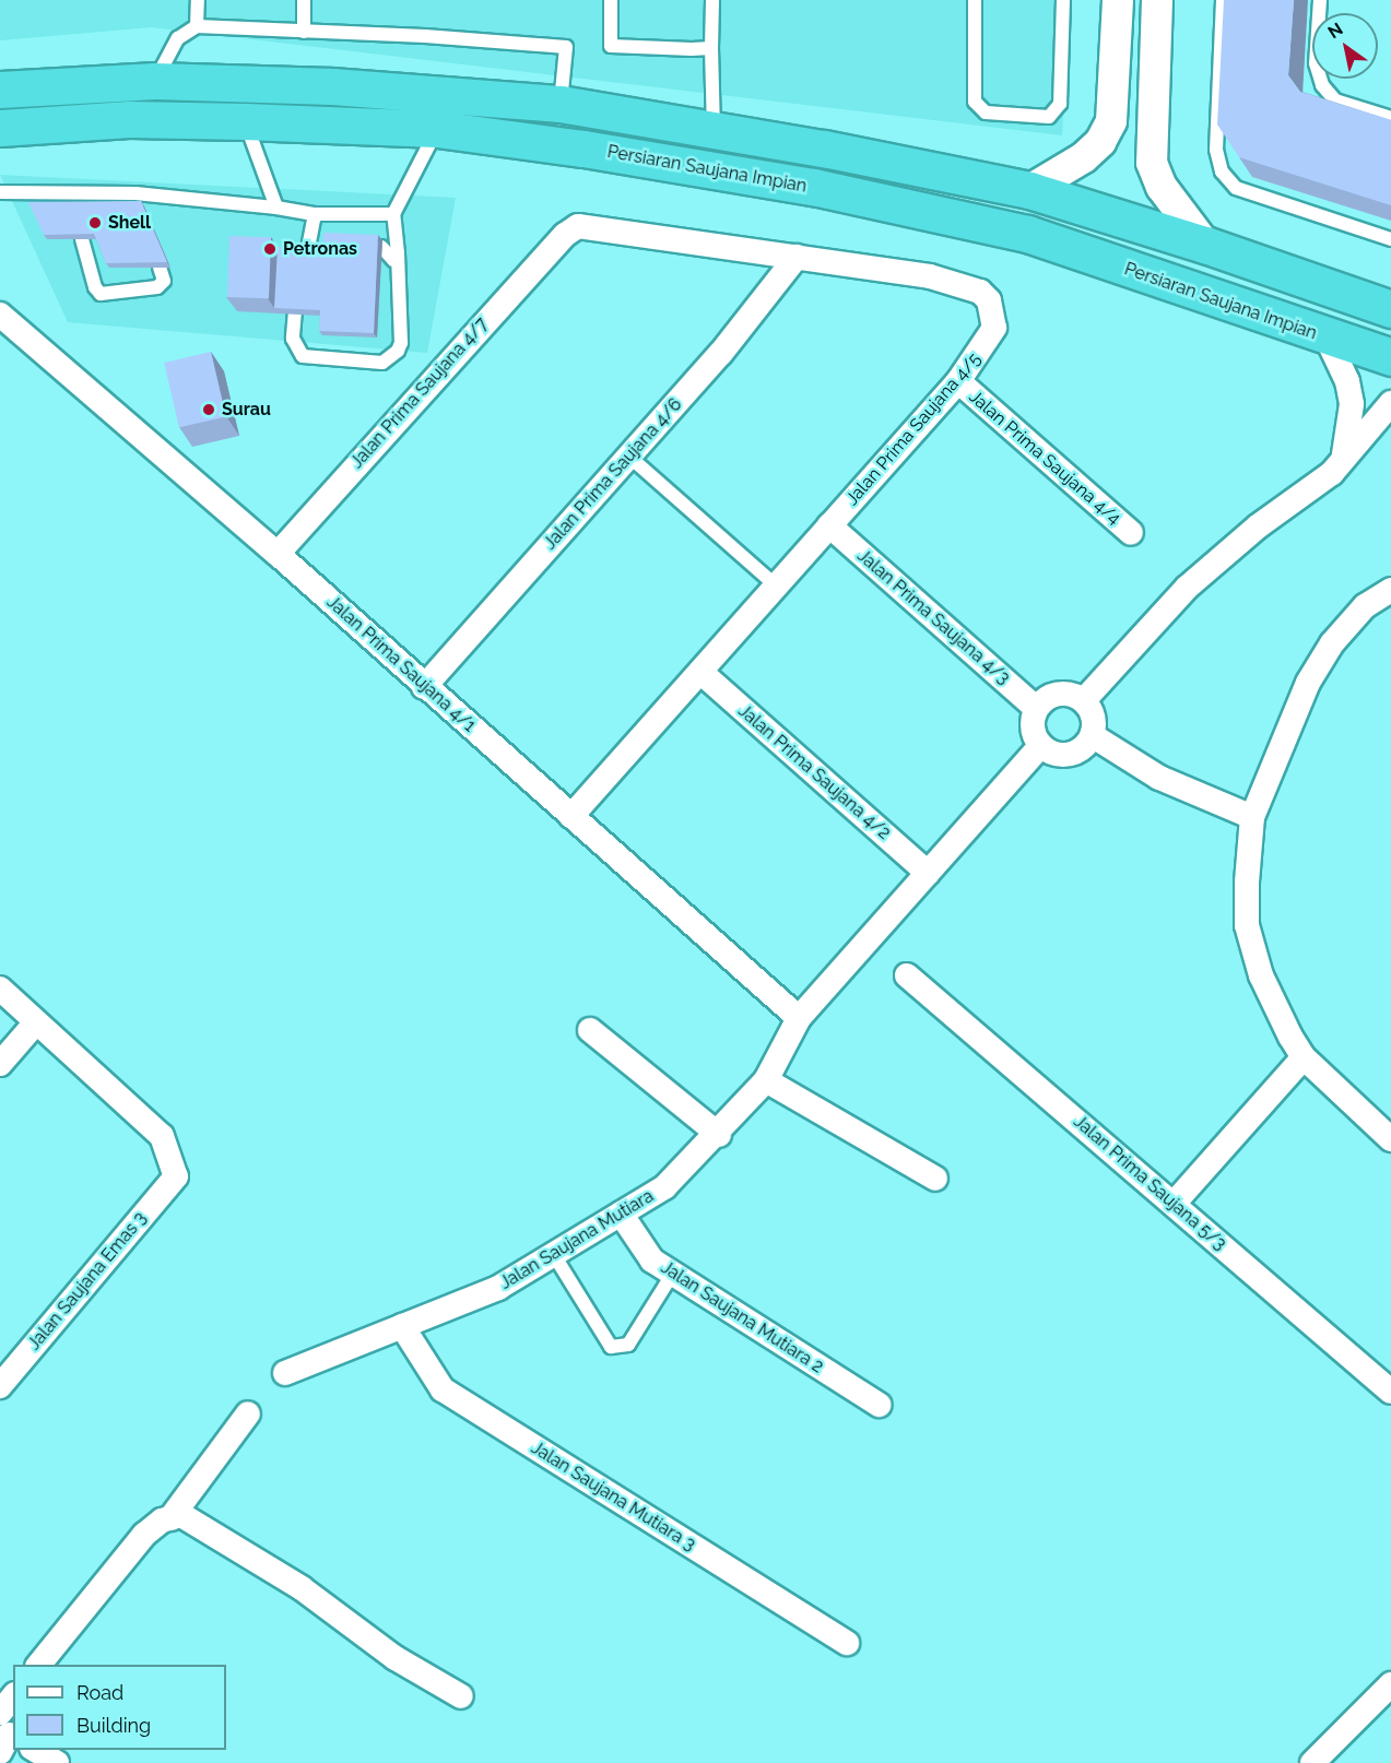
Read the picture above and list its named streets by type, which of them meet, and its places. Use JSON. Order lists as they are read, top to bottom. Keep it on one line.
{"streets":{"highway":["Persiaran Saujana Impian"],"street":["Jalan Prima Saujana 4/7","Jalan Prima Saujana 4/5","Jalan Prima Saujana 4/4","Jalan Prima Saujana 4/6","Jalan Prima Saujana 4/3","Jalan Prima Saujana 4/1","Jalan Prima Saujana 4/2","Jalan Prima Saujana 5/3","Jalan Saujana Mutiara","Jalan Saujana Emas 3","Jalan Saujana Mutiara 2","Jalan Saujana Mutiara 3"]},"crossings":[["Jalan Prima Saujana 4/7","Jalan Prima Saujana 4/5"],["Jalan Prima Saujana 4/7","Jalan Prima Saujana 4/1"],["Jalan Prima Saujana 4/5","Jalan Prima Saujana 4/4"],["Jalan Prima Saujana 4/5","Jalan Prima Saujana 4/6"],["Jalan Prima Saujana 4/5","Jalan Prima Saujana 4/3"],["Jalan Prima Saujana 4/5","Jalan Prima Saujana 4/1"],["Jalan Prima Saujana 4/5","Jalan Prima Saujana 4/2"],["Jalan Prima Saujana 4/6","Jalan Prima Saujana 4/1"],["Jalan Prima Saujana 4/3","Jalan Saujana Mutiara"],["Jalan Prima Saujana 4/1","Jalan Saujana Mutiara"],["Jalan Prima Saujana 4/2","Jalan Saujana Mutiara"],["Jalan Saujana Mutiara","Jalan Saujana Mutiara 2"],["Jalan Saujana Mutiara","Jalan Saujana Mutiara 3"]],"places":["Shell","Petronas","Surau"],"legend":["Road","Building"],"north":"top left"}
